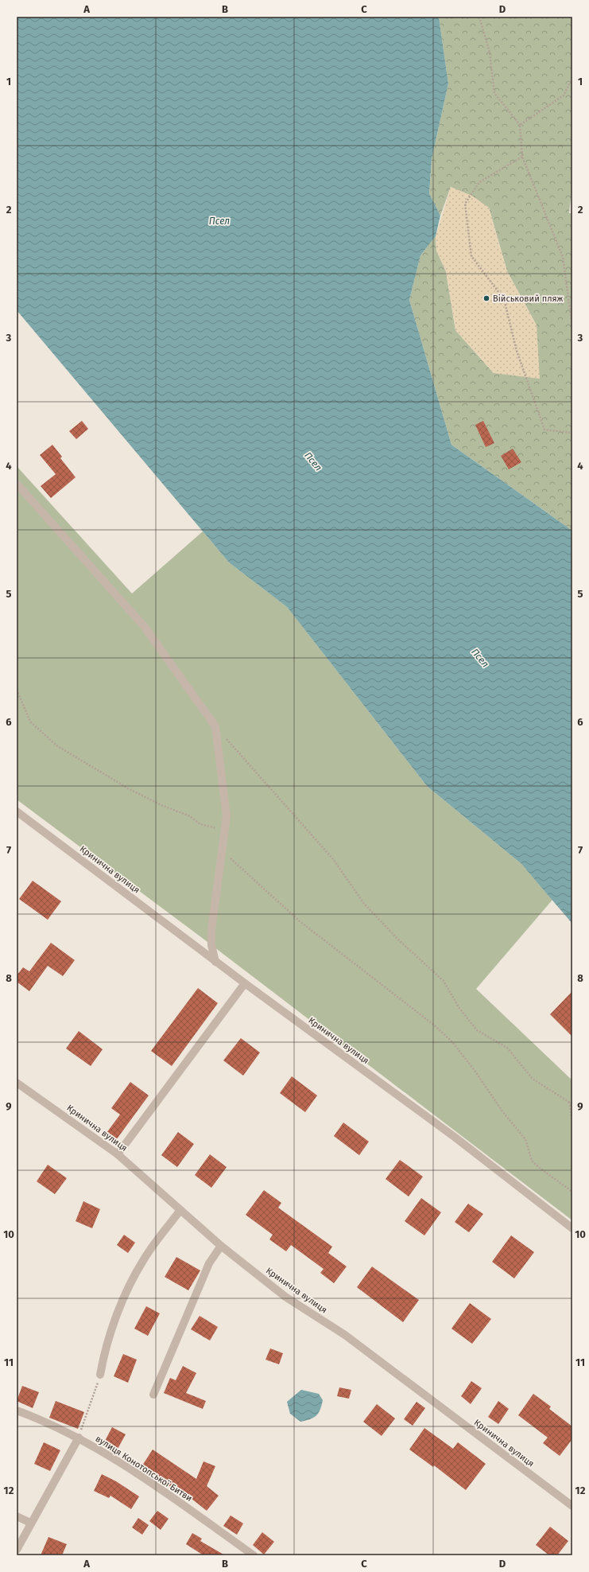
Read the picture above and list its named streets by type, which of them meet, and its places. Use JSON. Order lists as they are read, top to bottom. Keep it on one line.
{"streets":{"street":["Кринична вулиця","вулиця Конотопської Битви"]},"water":["Псел"],"places":["Військовий пляж"],"grid":{"columns":["A","B","C","D"],"rows":["1","2","3","4","5","6","7","8","9","10","11","12"]}}
